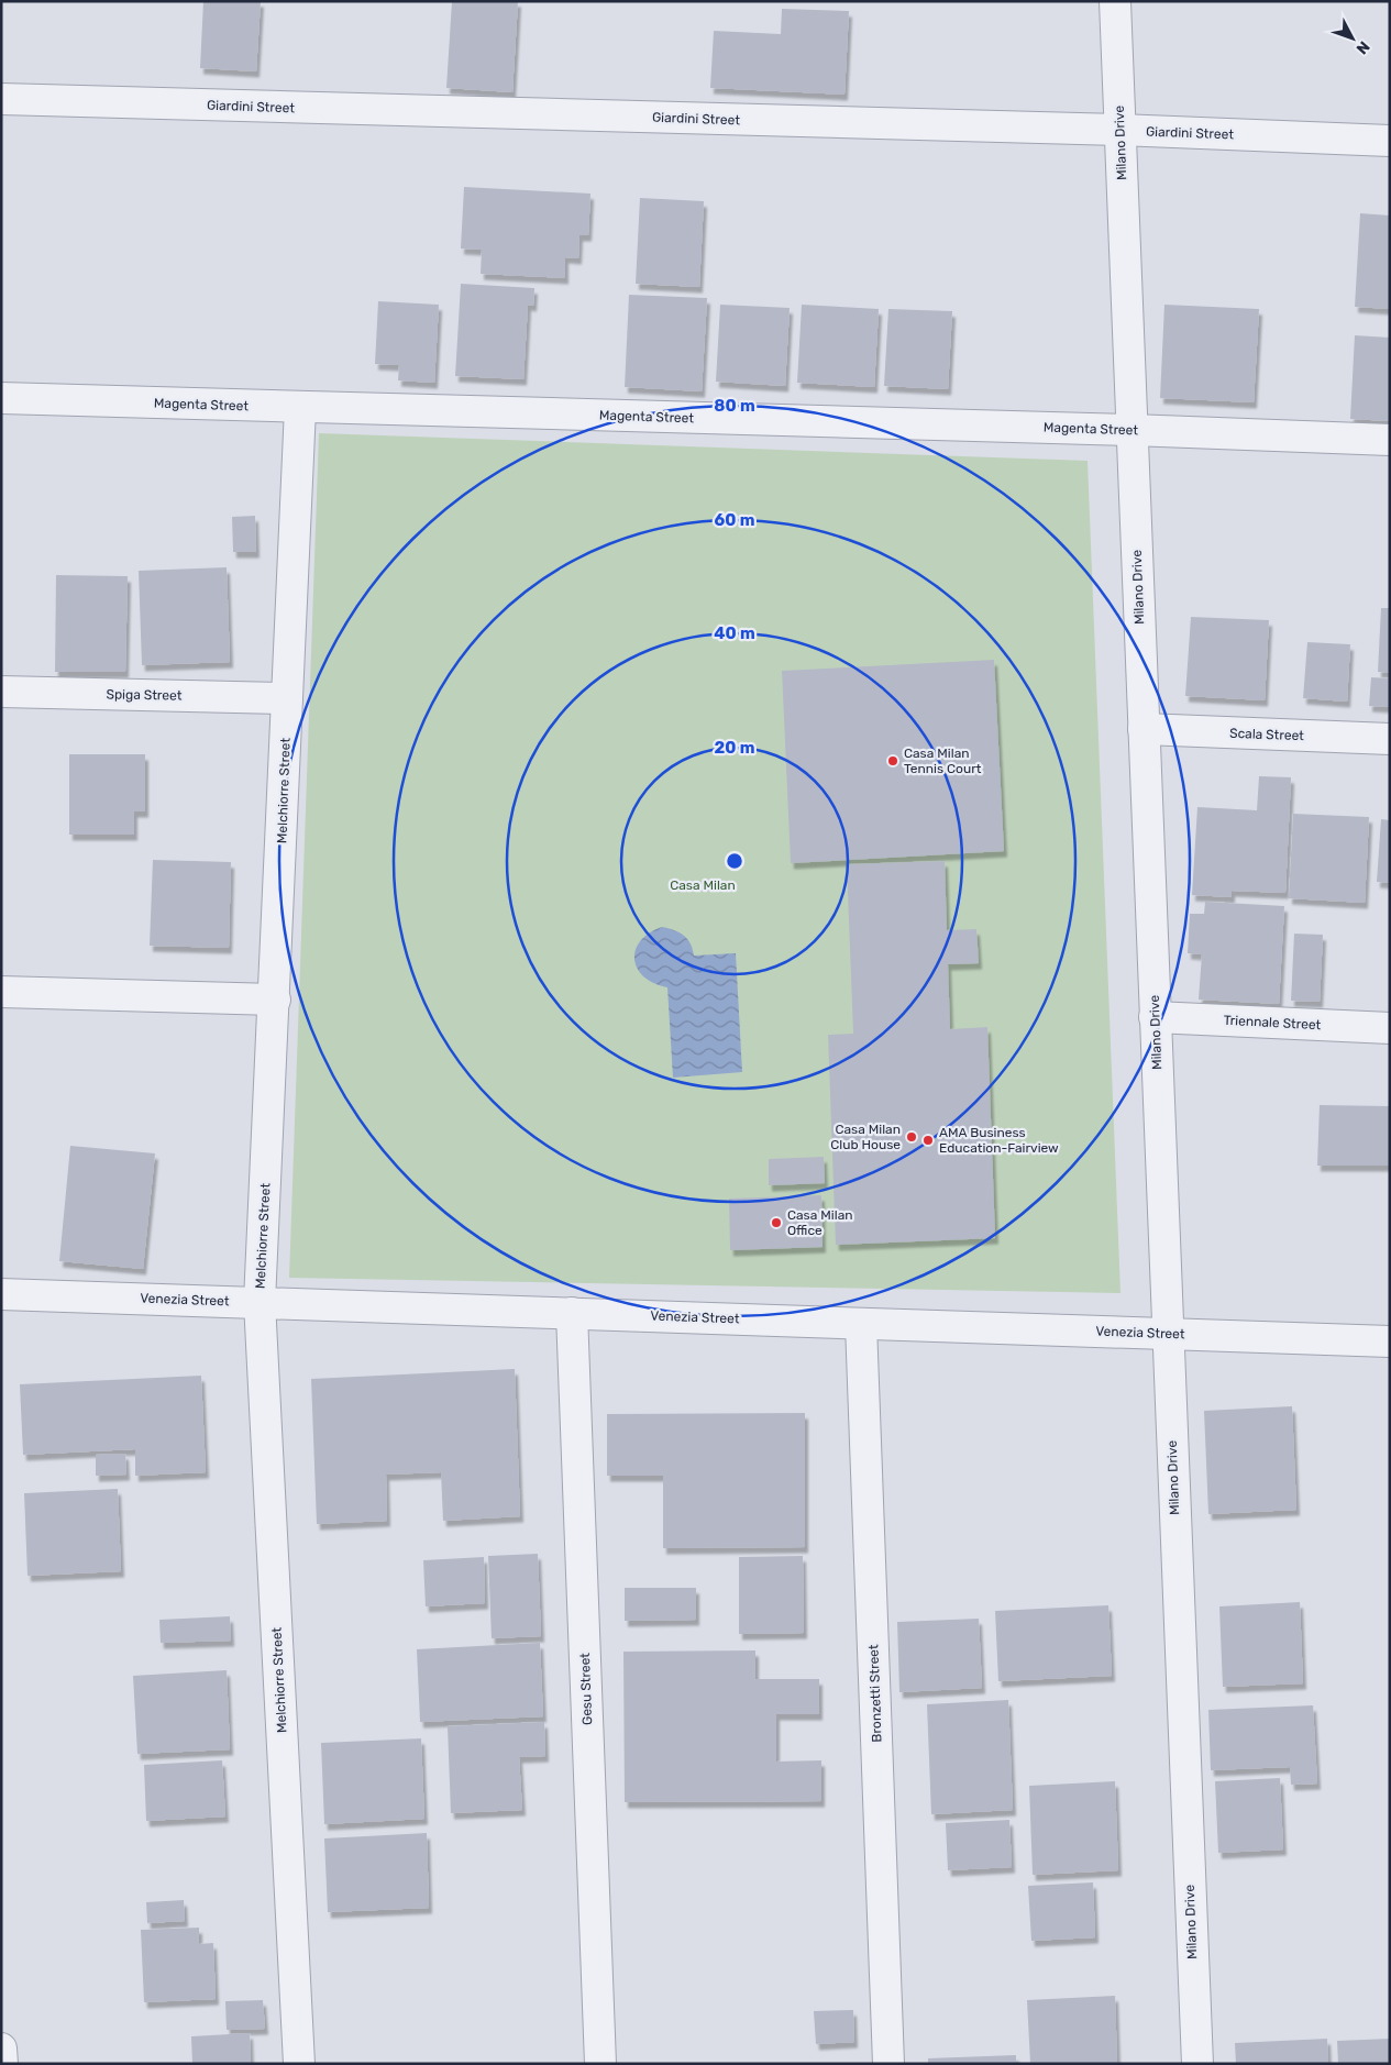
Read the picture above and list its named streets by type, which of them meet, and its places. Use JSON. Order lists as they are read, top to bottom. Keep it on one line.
{"streets":{"street":["Giardini Street","Milano Drive","Magenta Street","Spiga Street","Scala Street","Melchiorre Street","Triennale Street","Venezia Street","Gesu Street","Bronzetti Street"]},"crossings":[["Giardini Street","Milano Drive"],["Milano Drive","Magenta Street"],["Milano Drive","Scala Street"],["Milano Drive","Triennale Street"],["Milano Drive","Venezia Street"],["Magenta Street","Melchiorre Street"],["Spiga Street","Melchiorre Street"],["Melchiorre Street","Venezia Street"],["Venezia Street","Gesu Street"],["Venezia Street","Bronzetti Street"]],"parks":["Casa Milan"],"places":["Casa Milan Tennis Court","Casa Milan Club House","AMA Business Education-Fairview","Casa Milan Office"],"north":"bottom right","rings":["80 m","60 m","40 m","20 m"]}
